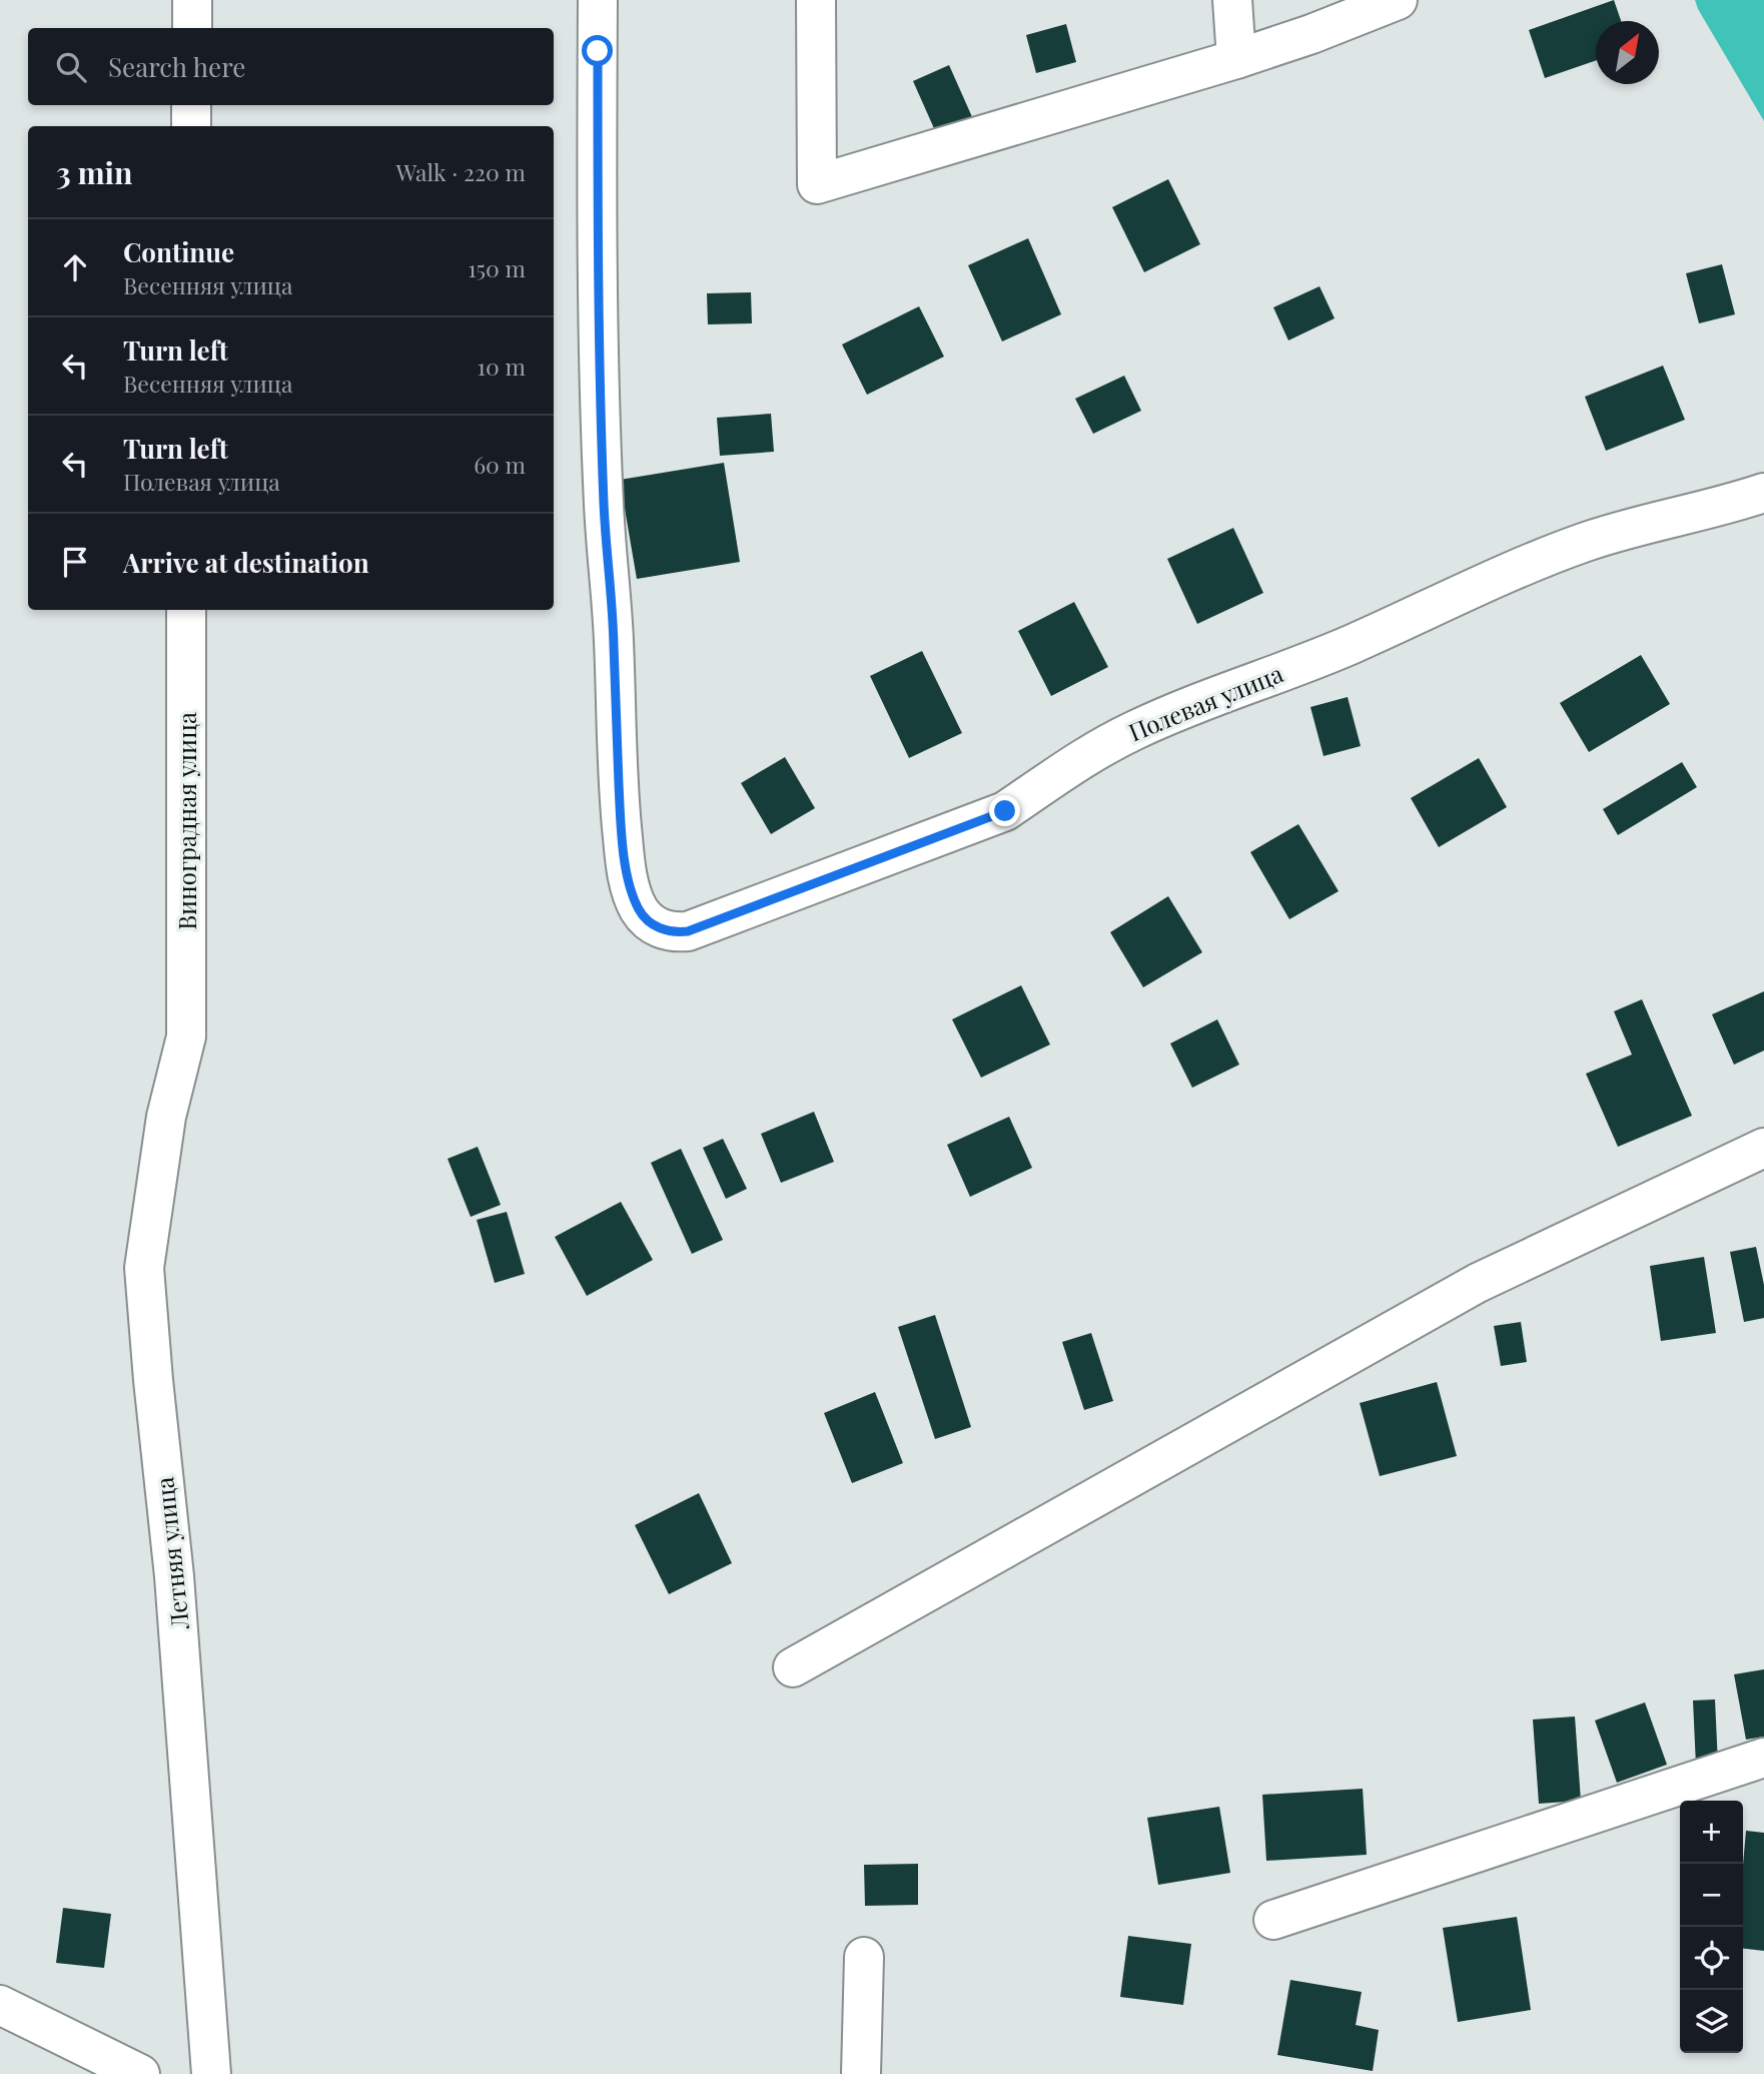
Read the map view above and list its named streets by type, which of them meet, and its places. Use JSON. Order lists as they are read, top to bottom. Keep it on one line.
{"streets":{"street":["Полевая улица","Виноградная улица","Летняя улица"]},"crossings":[["Виноградная улица","Летняя улица"]],"north":"top right","page":{"search":"Search here","heading":["3 min","Walk · 220 m"],"list":[["Continue","Весенняя улица","150 m"],["Turn left","Весенняя улица","10 m"],["Turn left","Полевая улица","60 m"],"Arrive at destination"],"map_buttons":["+","−"]}}
